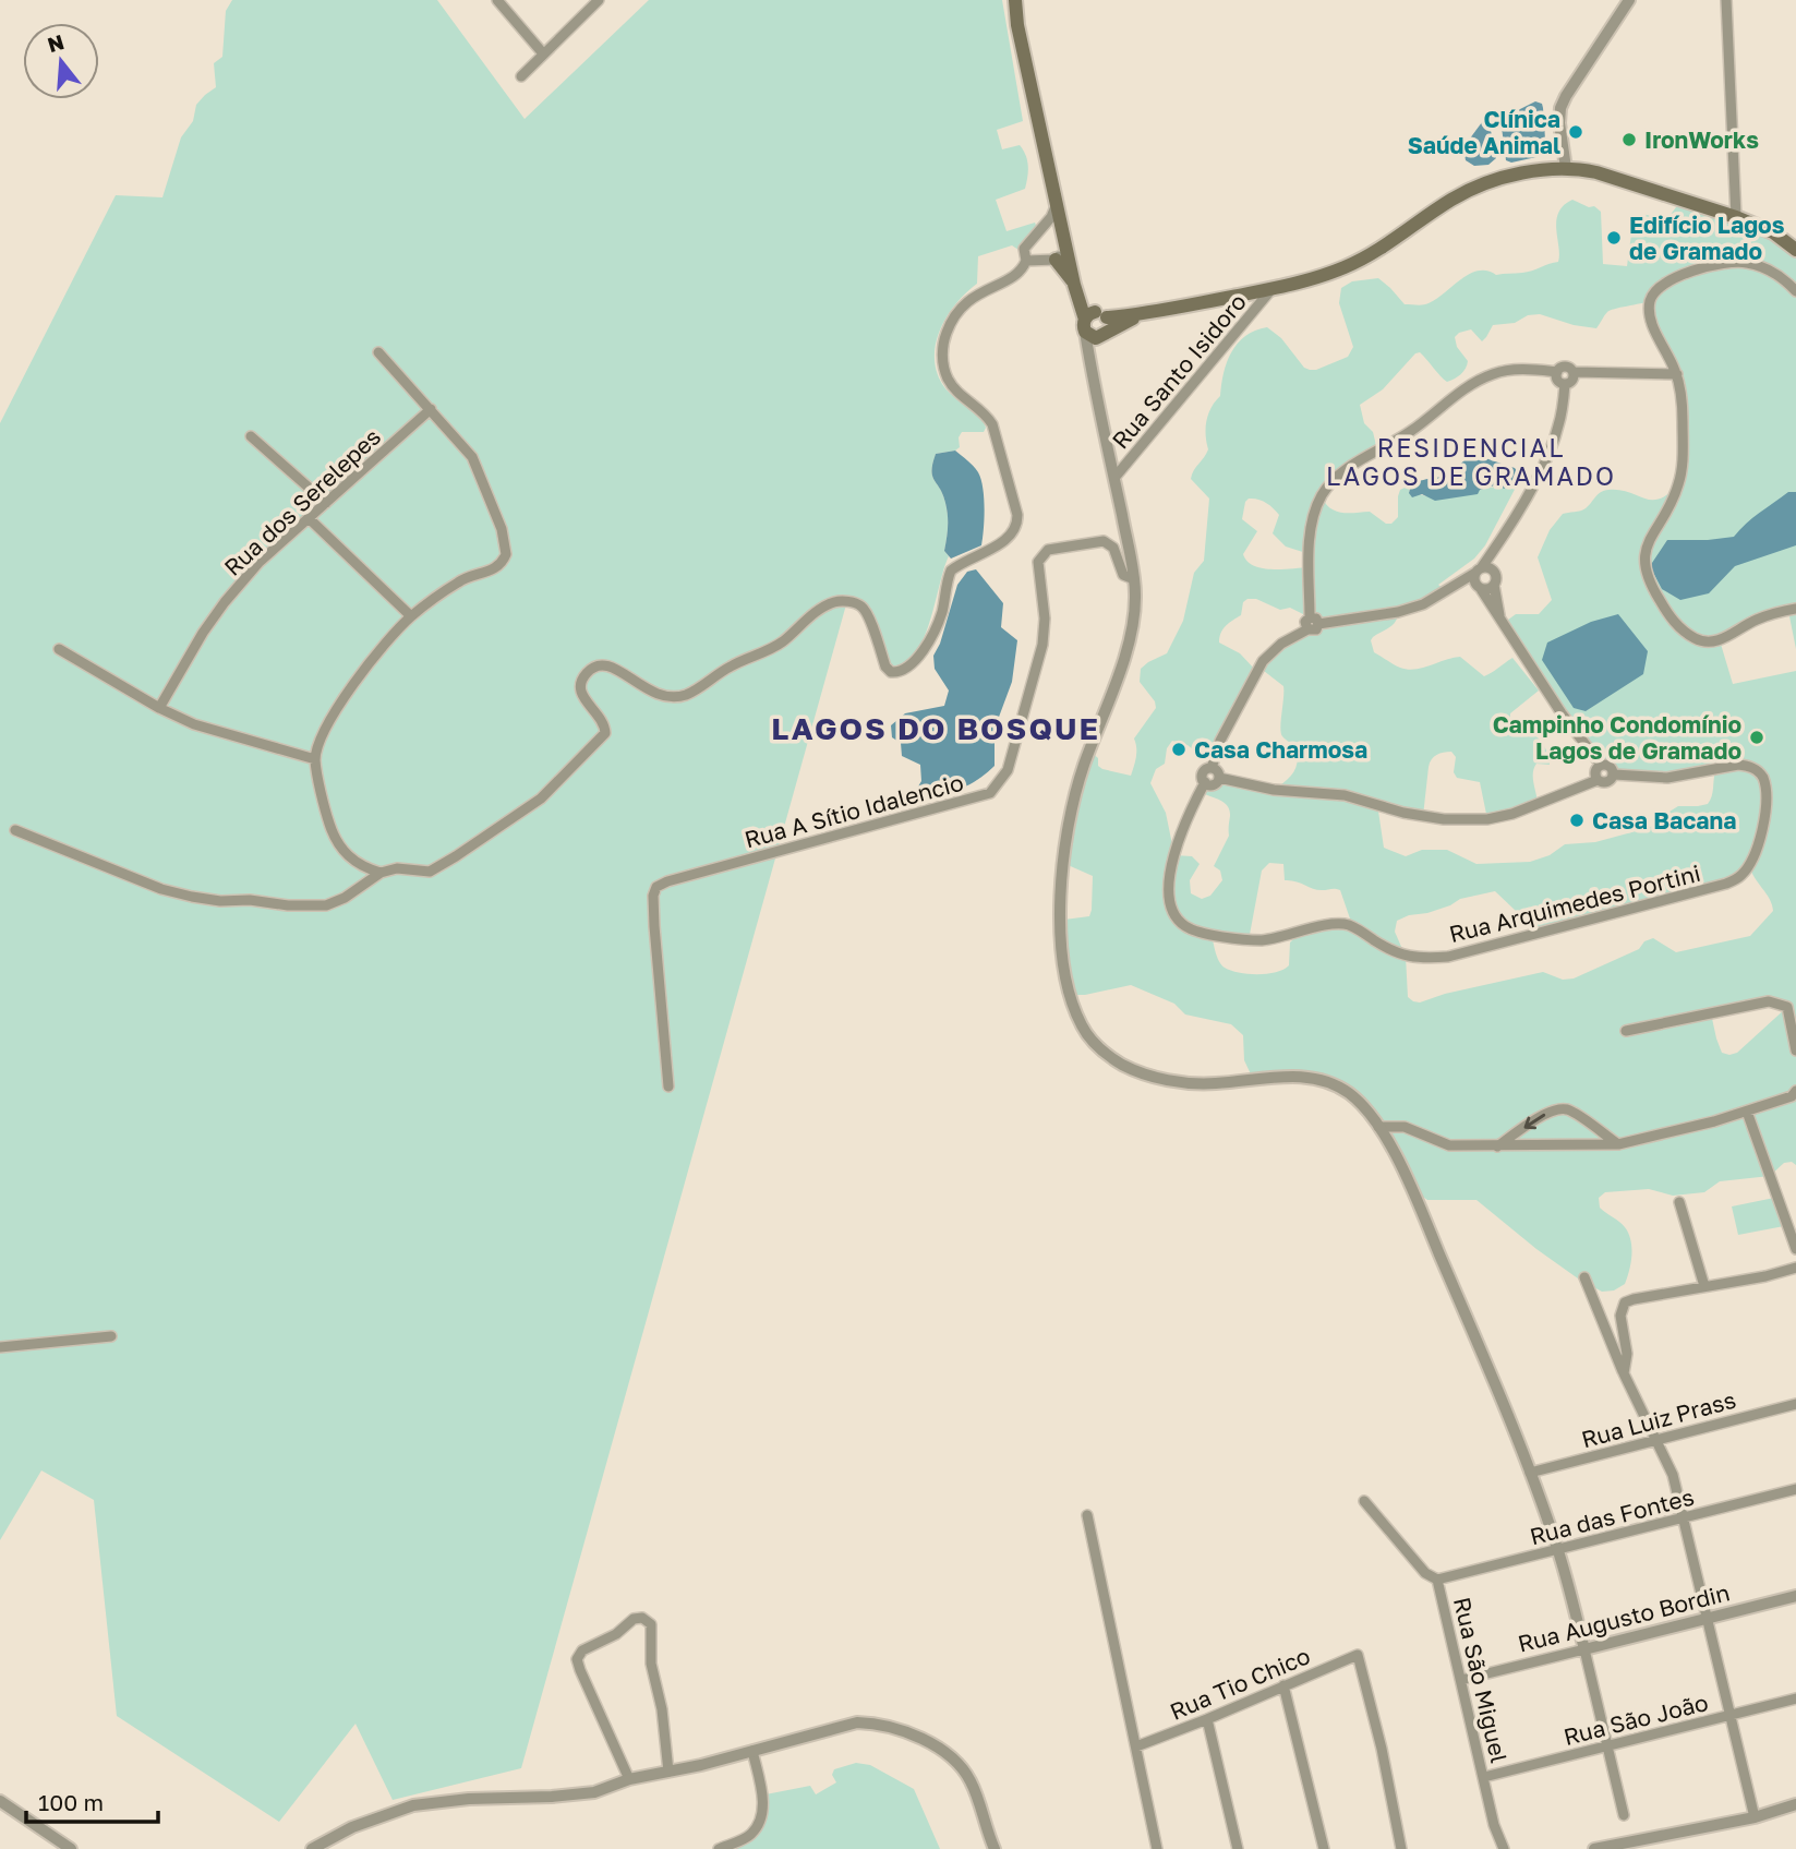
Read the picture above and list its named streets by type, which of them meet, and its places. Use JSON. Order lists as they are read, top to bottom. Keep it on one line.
{"streets":{"street":["Rua Santo Isidoro","Rua dos Serelepes","Rua A Sítio Idalencio","Rua Arquimedes Portini","Rua Luiz Prass","Rua das Fontes","Rua Augusto Bordin","Rua São Miguel","Rua Tio Chico","Rua São João"]},"crossings":[["Rua das Fontes","Rua São Miguel"],["Rua Augusto Bordin","Rua São Miguel"],["Rua São Miguel","Rua São João"]],"districts":["RESIDENCIAL LAGOS DE GRAMADO","LAGOS DO BOSQUE"],"places":["Clínica Saúde Animal","IronWorks","Edifício Lagos de Gramado","Campinho Condomínio Lagos de Gramado","Casa Charmosa","Casa Bacana"],"scale_bar":"100 m","north":"top"}
